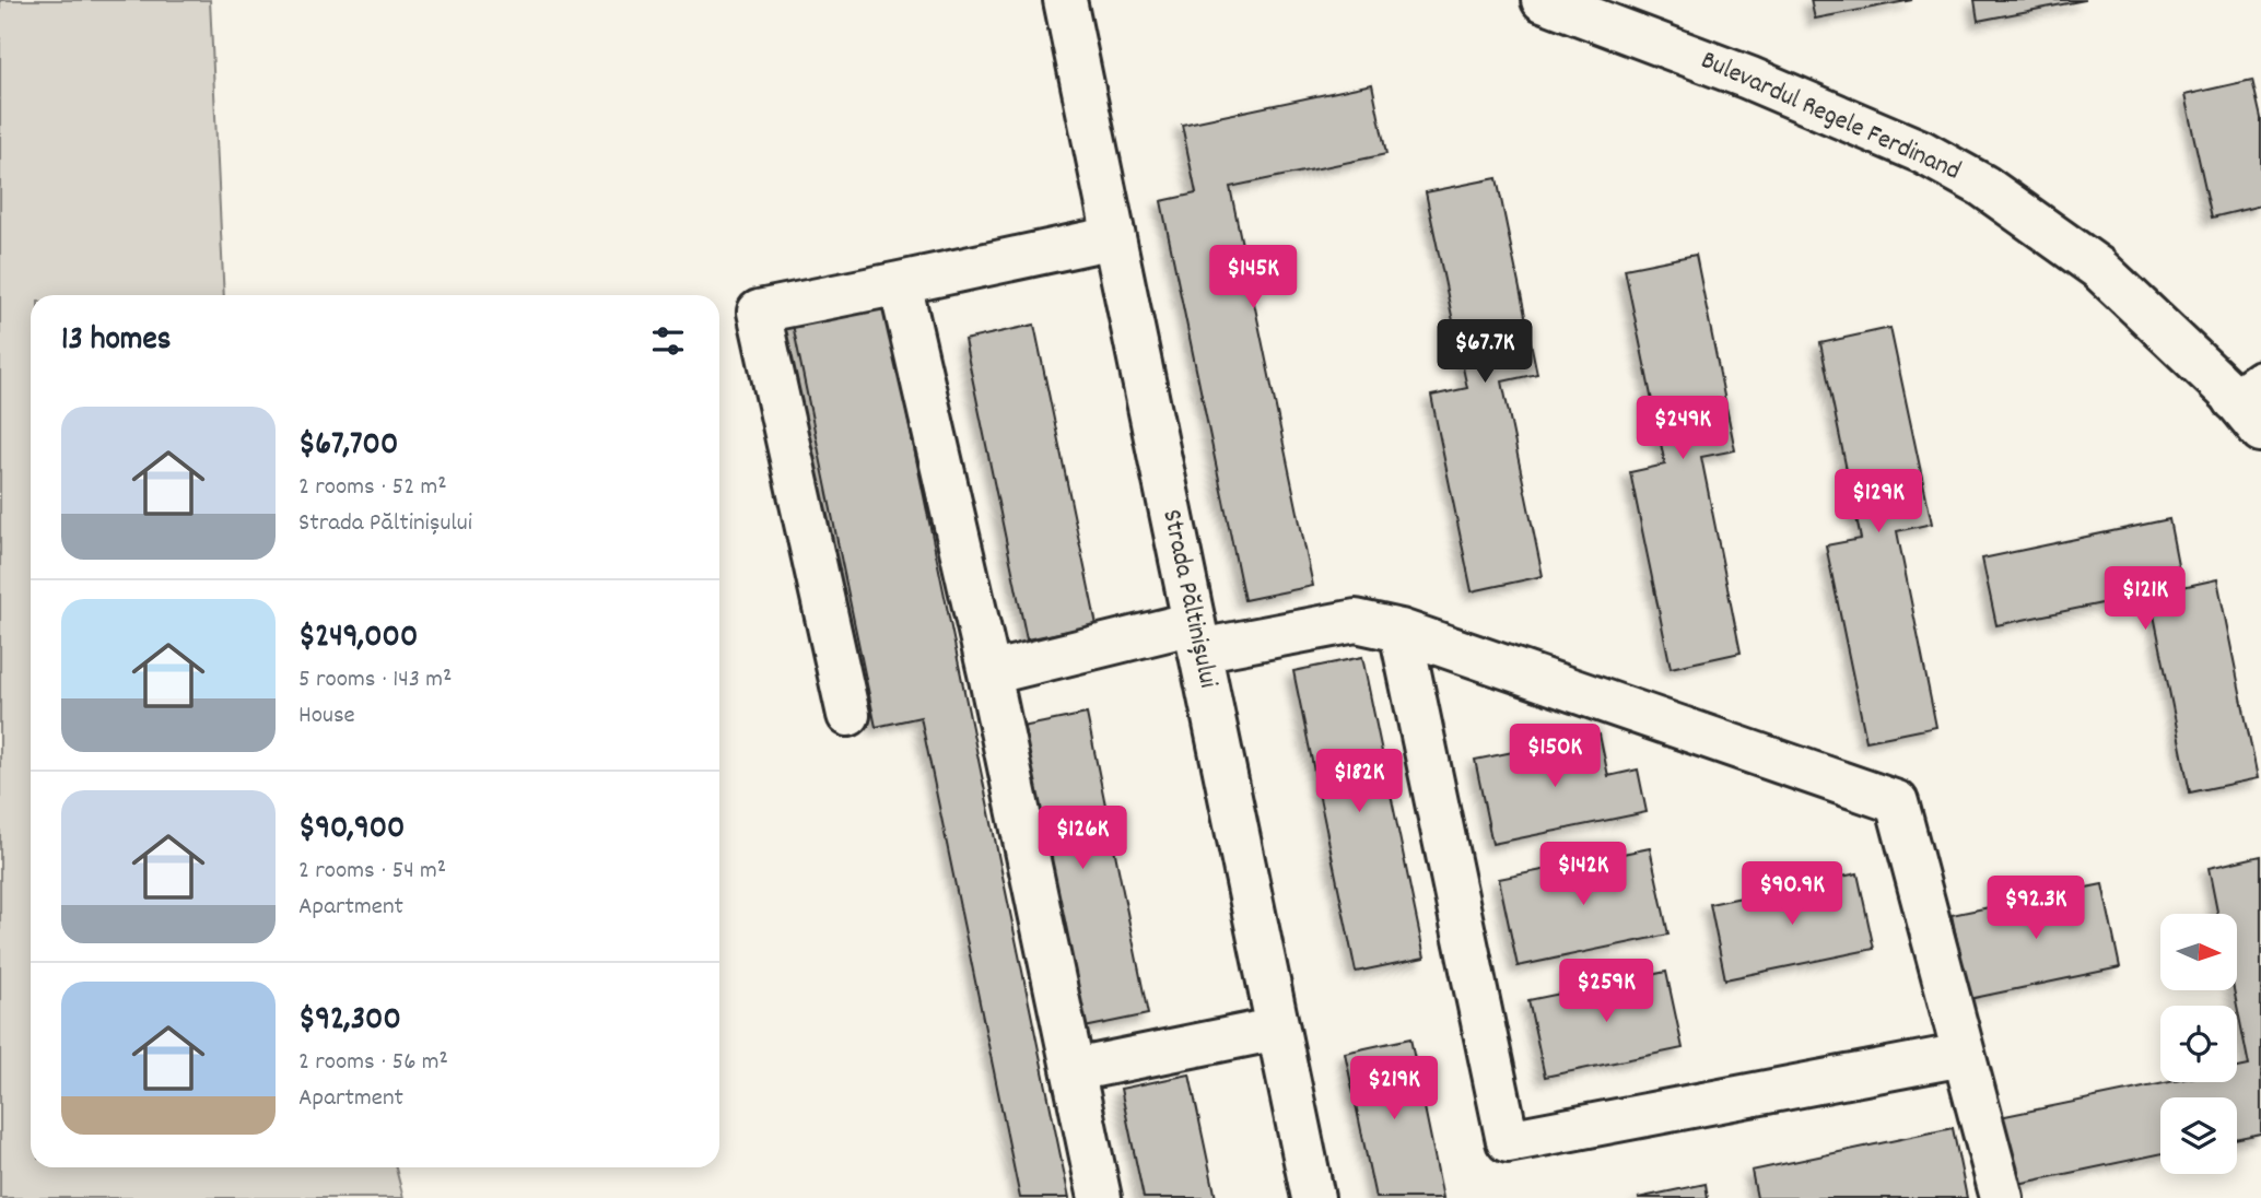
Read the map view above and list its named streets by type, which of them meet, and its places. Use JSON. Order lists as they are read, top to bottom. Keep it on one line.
{"streets":{"street":["Bulevardul Regele Ferdinand","Strada Păltinișului"]},"north":"right","page":{"price":["$145K","$67.7K","$249K","$129K","$121K","$150K","$182K","$126K","$142K","$90.9K","$92.3K","$259K","$219K"],"heading":"13 homes","list":[{"name":"$67,700","note":"2 rooms · 52 m² · Strada Păltinișului"},{"name":"$249,000","note":"5 rooms · 143 m² · House"},{"name":"$90,900","note":"2 rooms · 54 m² · Apartment"},{"name":"$92,300","note":"2 rooms · 56 m² · Apartment"}]}}
